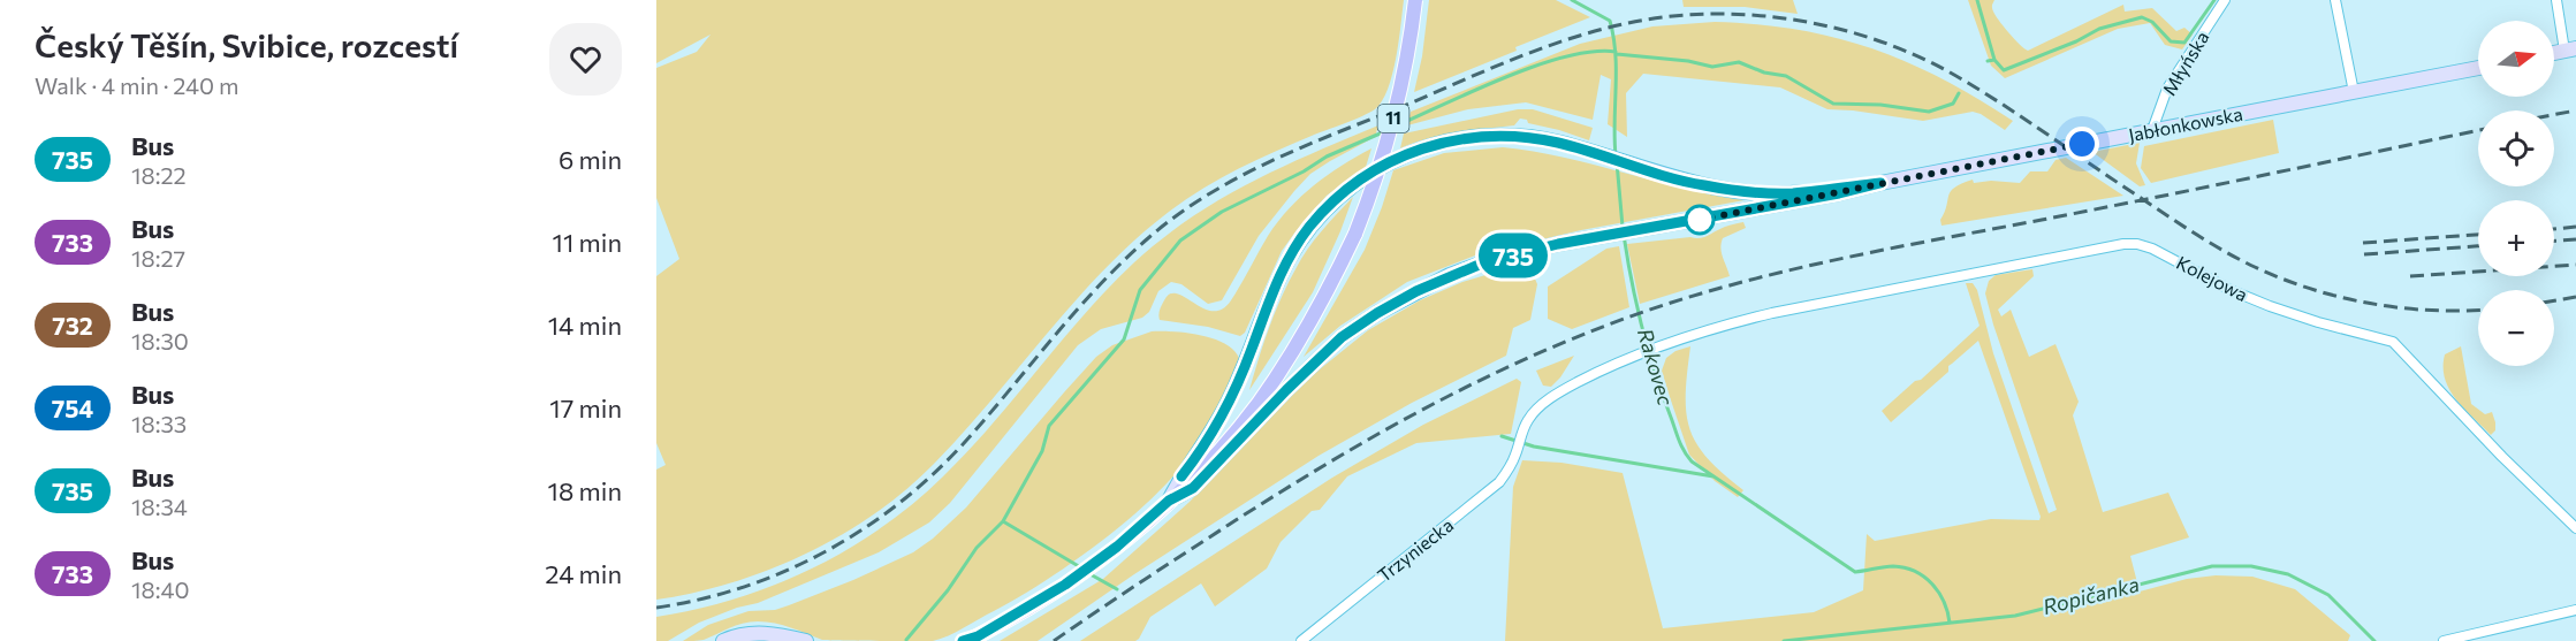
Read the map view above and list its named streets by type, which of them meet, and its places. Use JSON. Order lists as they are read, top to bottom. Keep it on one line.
{"streets":{"main road":["11","Jabłonkowska"],"street":["Młyńska","Kolejowa","Trzyniecka"]},"crossings":[["Młyńska","Jabłonkowska"],["Kolejowa","Trzyniecka"]],"water":["Rakovec","Ropičanka"],"lines":["bus line 735"],"north":"right","page":{"heading":["Český Těšín, Svibice, rozcestí","Walk · 4 min · 240 m"],"on_map":"735","map_buttons":["+","−"],"list":[{"mark":"735","name":"Bus","note":"18:22","value":"6 min"},{"mark":"733","name":"Bus","note":"18:27","value":"11 min"},{"mark":"732","name":"Bus","note":"18:30","value":"14 min"},{"mark":"754","name":"Bus","note":"18:33","value":"17 min"},{"mark":"735","name":"Bus","note":"18:34","value":"18 min"},{"mark":"733","name":"Bus","note":"18:40","value":"24 min"}]}}
